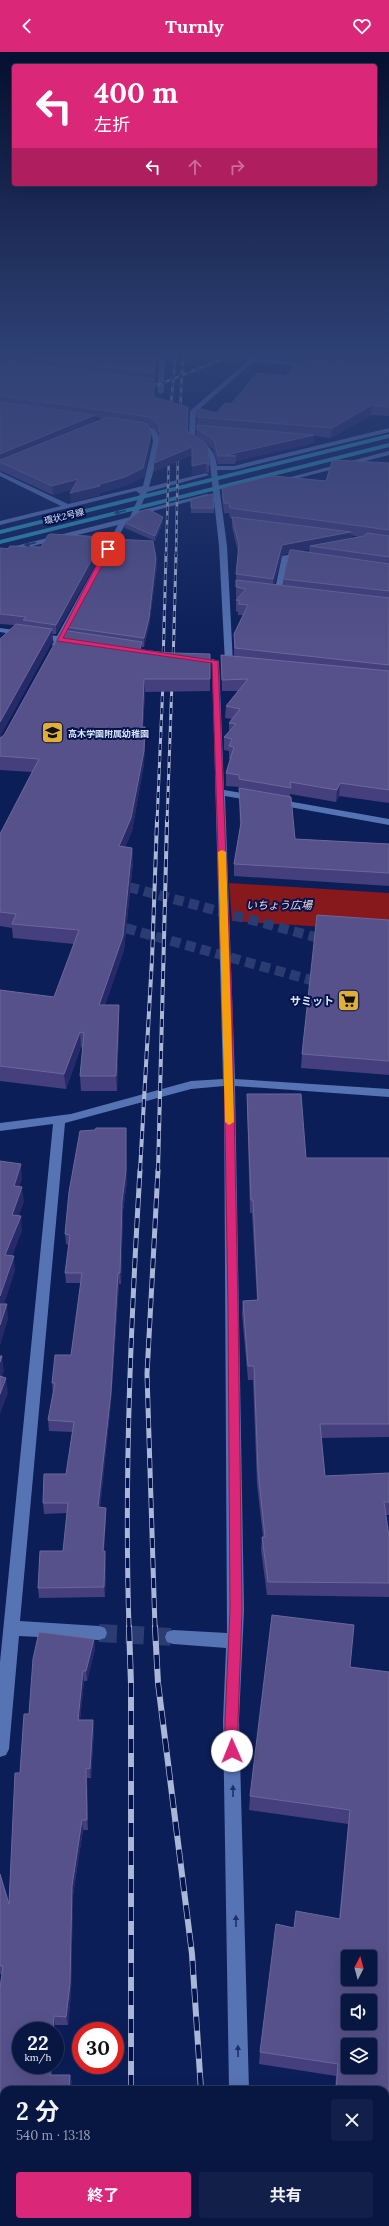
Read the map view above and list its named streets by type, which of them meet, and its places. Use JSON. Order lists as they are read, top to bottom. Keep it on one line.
{"streets":{"main road":["環状2号線"]},"parks":["いちょう広場"],"places":{"school or university":["高木学園附属幼稚園"],"supermarket":["サミット"]},"north":"top","page":{"header":"Turnly","turn":["400 m","左折"],"speed":"22 km/h","limit":"30","heading":["2 分","540 m · 13:18"],"buttons":["終了","共有"]}}
